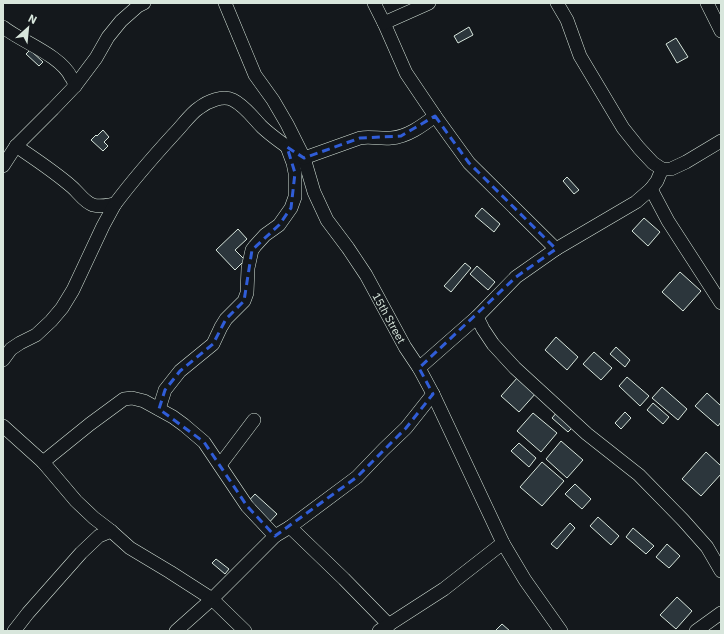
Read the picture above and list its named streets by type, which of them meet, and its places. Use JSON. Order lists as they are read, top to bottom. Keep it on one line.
{"streets":{"street":["15th Street"]},"north":"top right"}
